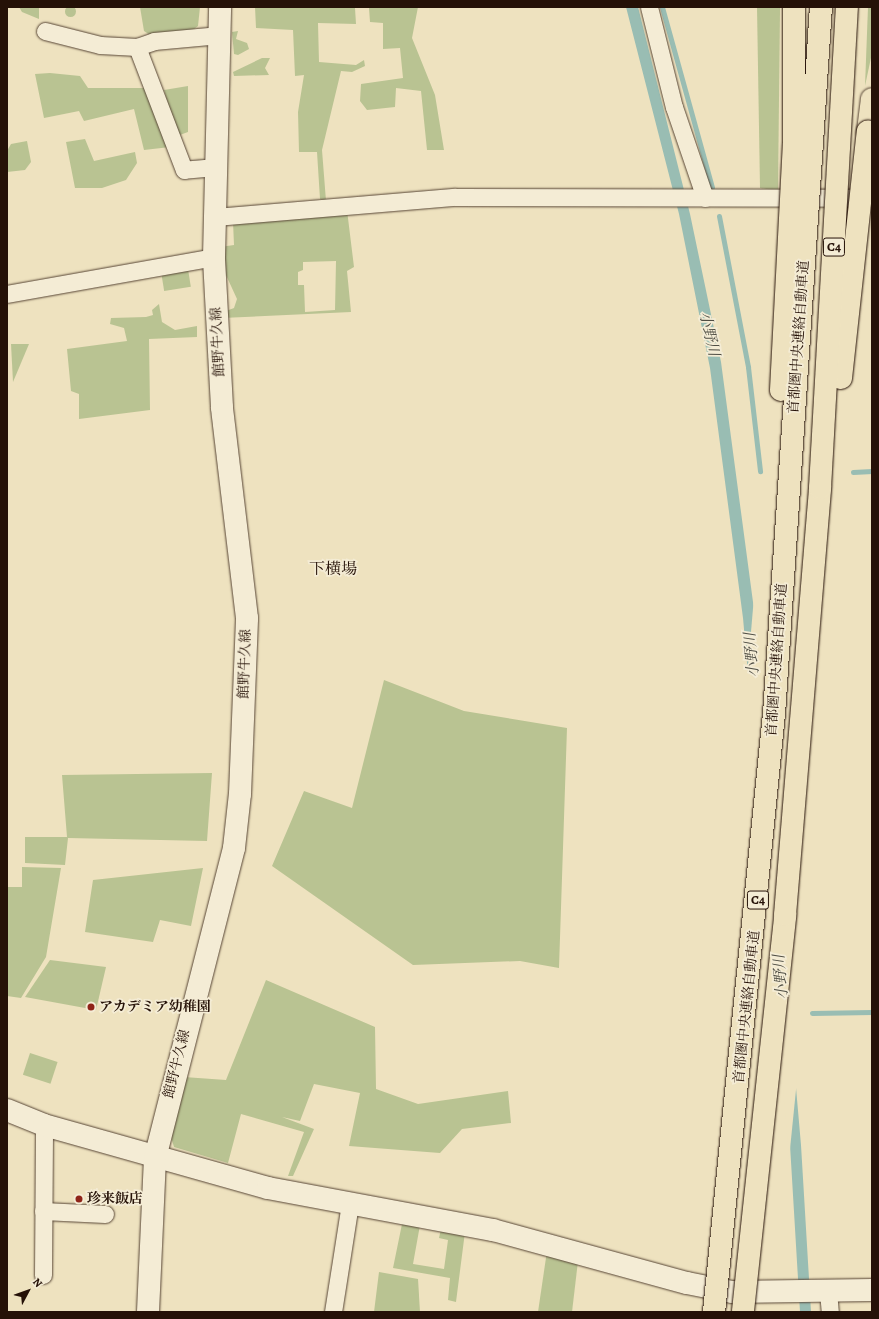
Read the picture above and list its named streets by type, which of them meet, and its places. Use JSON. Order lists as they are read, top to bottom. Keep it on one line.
{"streets":{"highway":["C4","首都圏中央連絡自動車道"],"main road":["館野牛久線"]},"districts":["下横場"],"water":["小野川"],"places":["アカデミア幼稚園","珍来飯店"],"north":"top right"}
